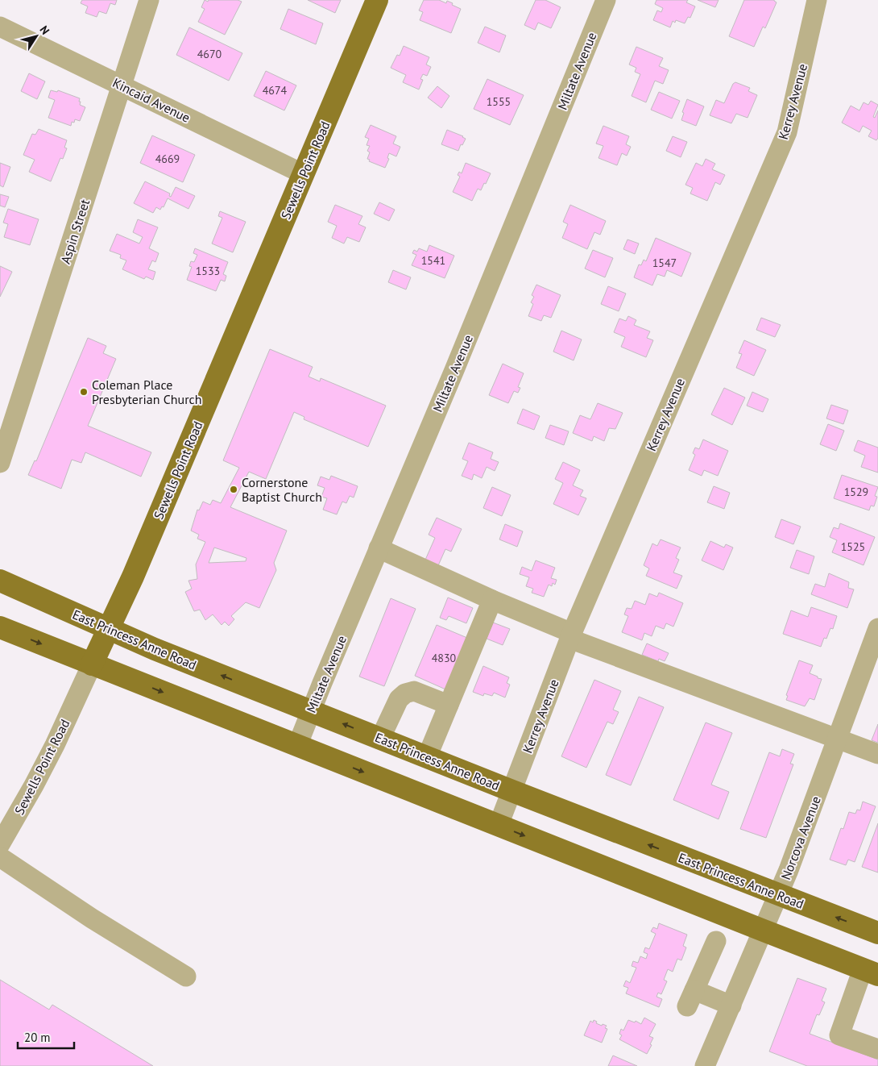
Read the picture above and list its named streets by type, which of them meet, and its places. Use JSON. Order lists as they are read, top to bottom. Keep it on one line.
{"streets":{"main road":["Sewells Point Road","East Princess Anne Road"],"street":["Miltate Avenue","Kincaid Avenue","Kerrey Avenue","Aspin Street","Norcova Avenue"]},"crossings":[["Miltate Avenue","East Princess Anne Road"],["Kincaid Avenue","Sewells Point Road"],["Kincaid Avenue","Aspin Street"],["Kerrey Avenue","East Princess Anne Road"],["Sewells Point Road","East Princess Anne Road"],["East Princess Anne Road","Norcova Avenue"]],"places":["Coleman Place Presbyterian Church","Cornerstone Baptist Church"],"house_numbers":["4670","4674","1555","4669","1541","1547","1533","1529","1525","4830"],"scale_bar":"20 m","north":"top right"}
